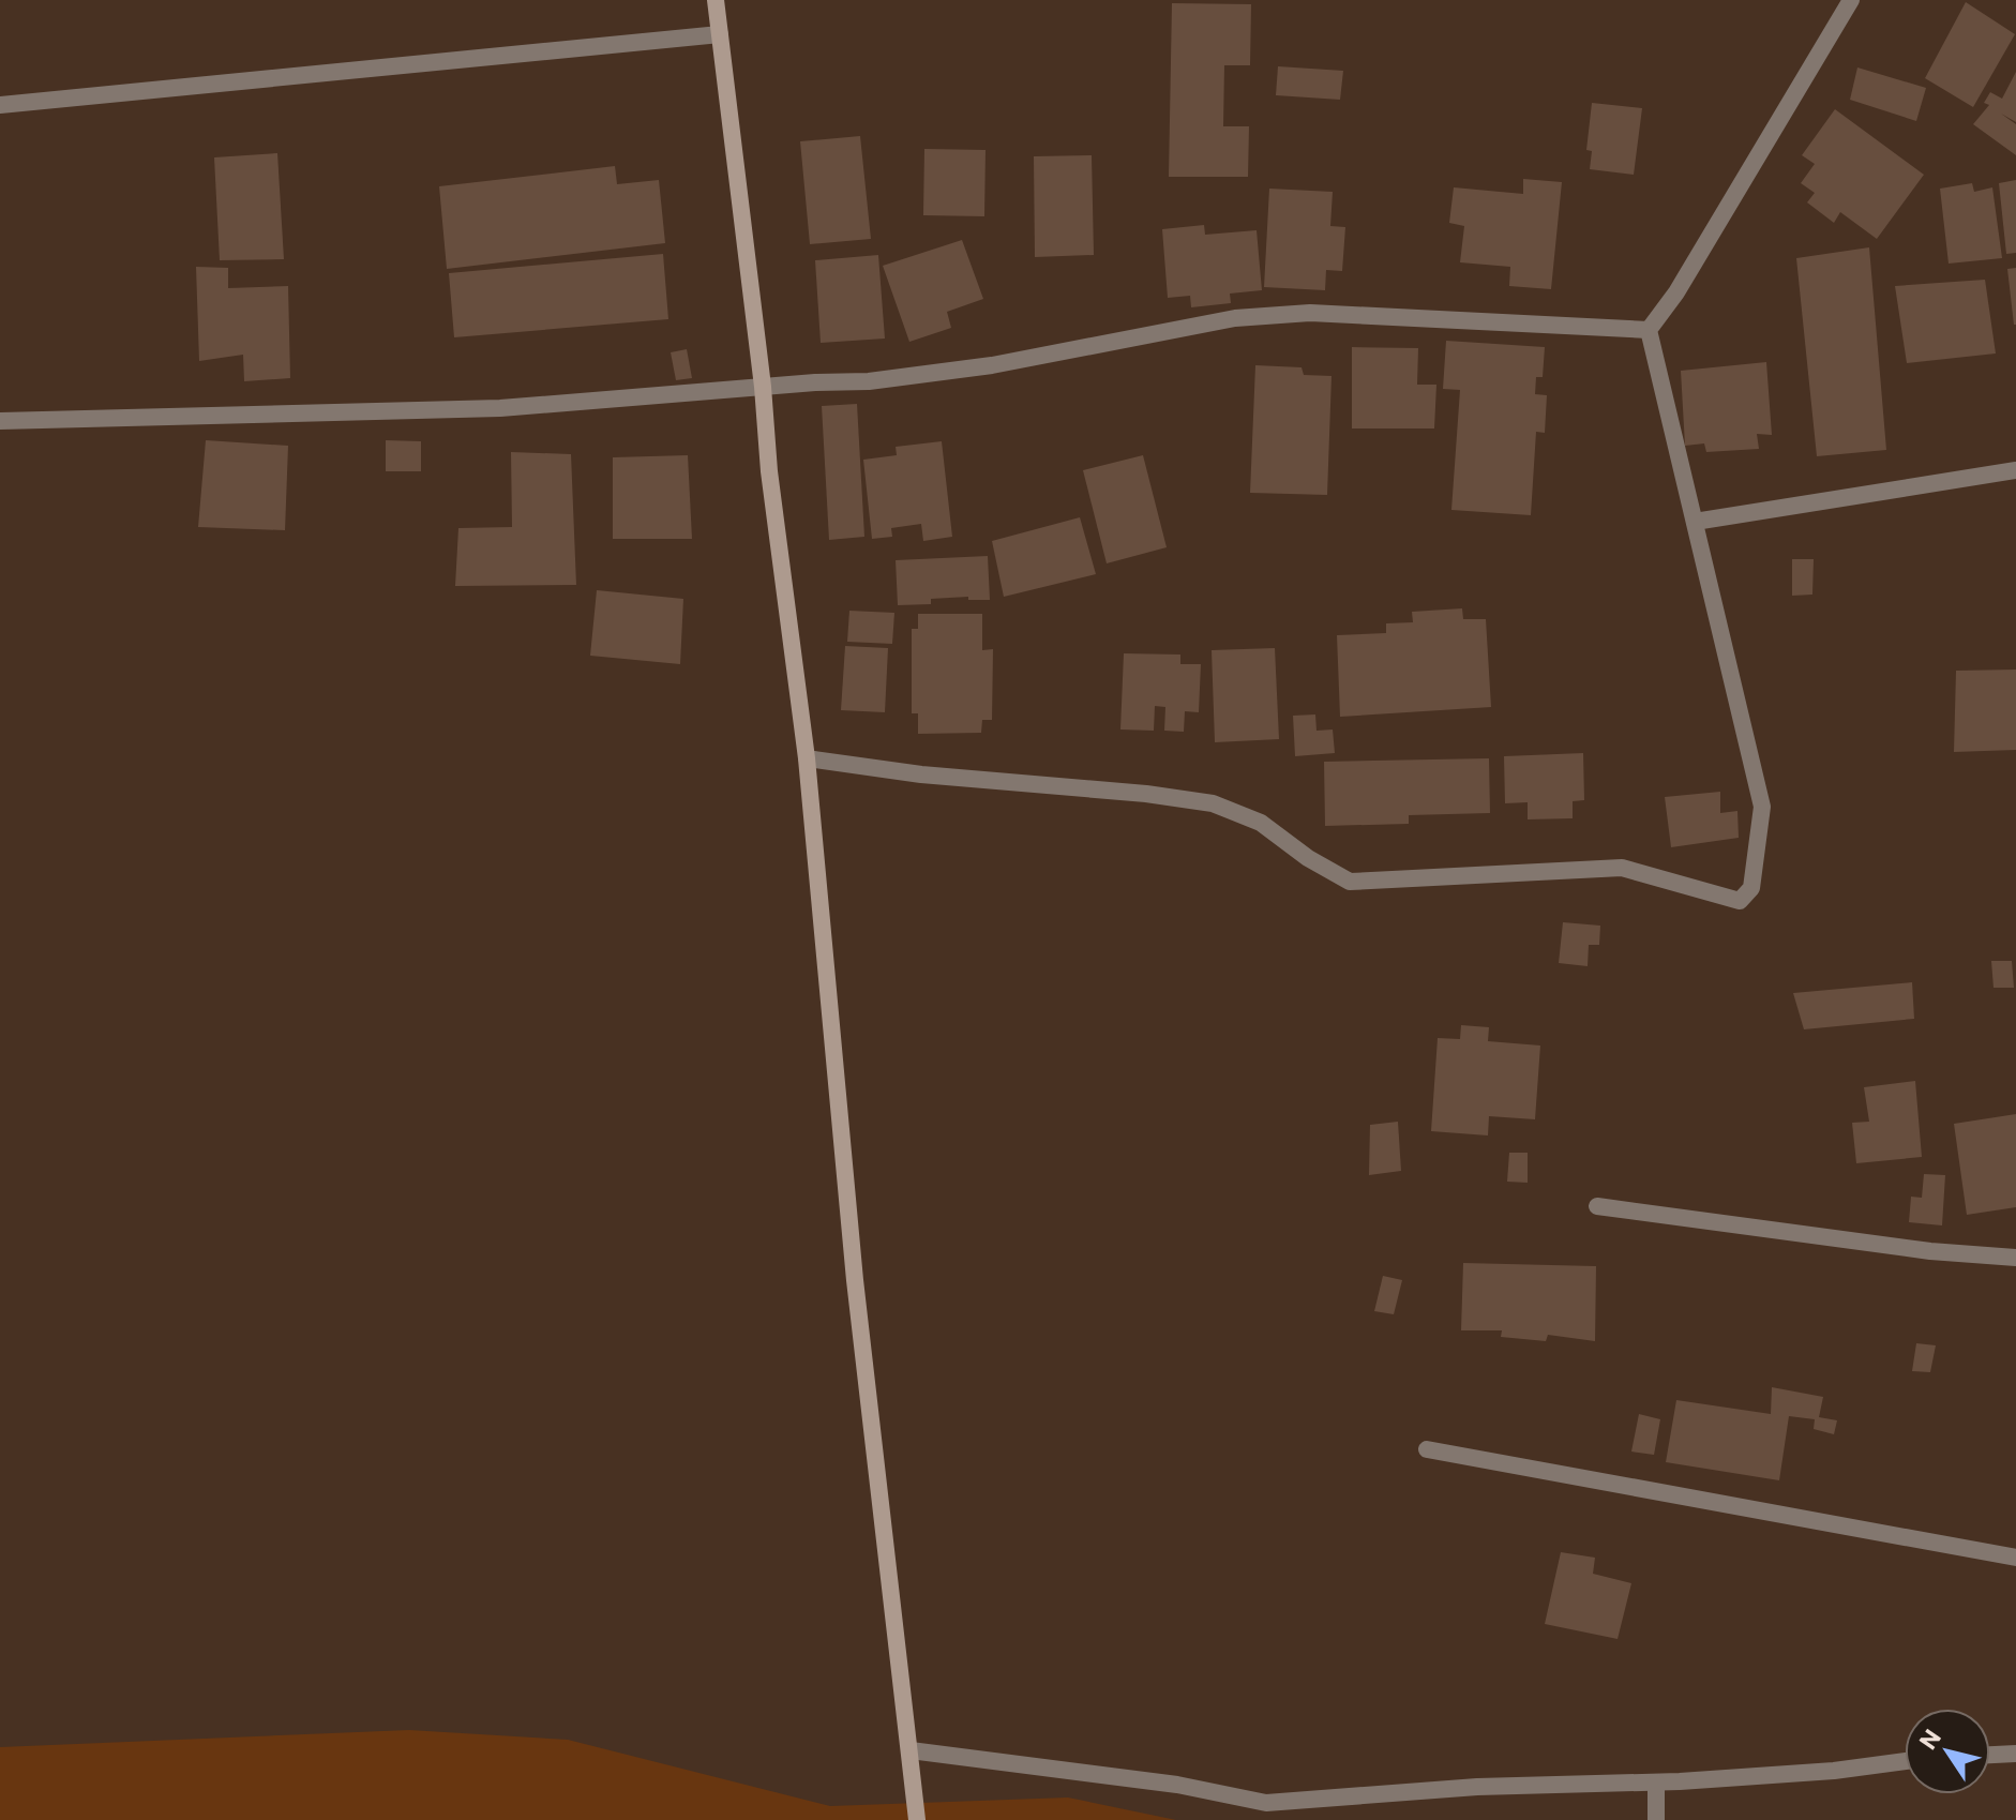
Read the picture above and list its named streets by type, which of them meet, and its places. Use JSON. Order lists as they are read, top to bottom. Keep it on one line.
{"north":"top left"}
